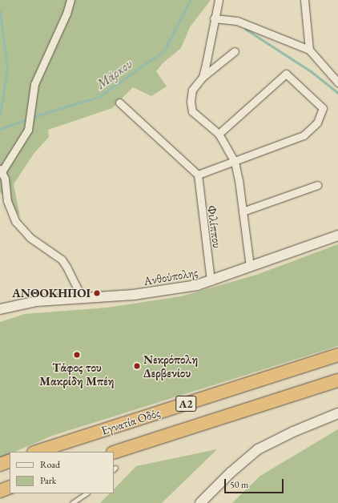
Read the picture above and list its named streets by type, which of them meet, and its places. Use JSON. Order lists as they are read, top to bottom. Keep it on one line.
{"streets":{"highway":["Α2","Εγνατία Οδός"],"street":["Φιλίππου","Ανθούπολης"]},"crossings":[["Φιλίππου","Ανθούπολης"]],"water":["Μάρκου"],"places":["ΑΝΘΟΚΗΠΟΙ","Τάφος του Μακρίδη Μπέη","Νεκρόπολη Δερβενίου"],"legend":["Road","Park"],"scale_bar":"50 m"}
